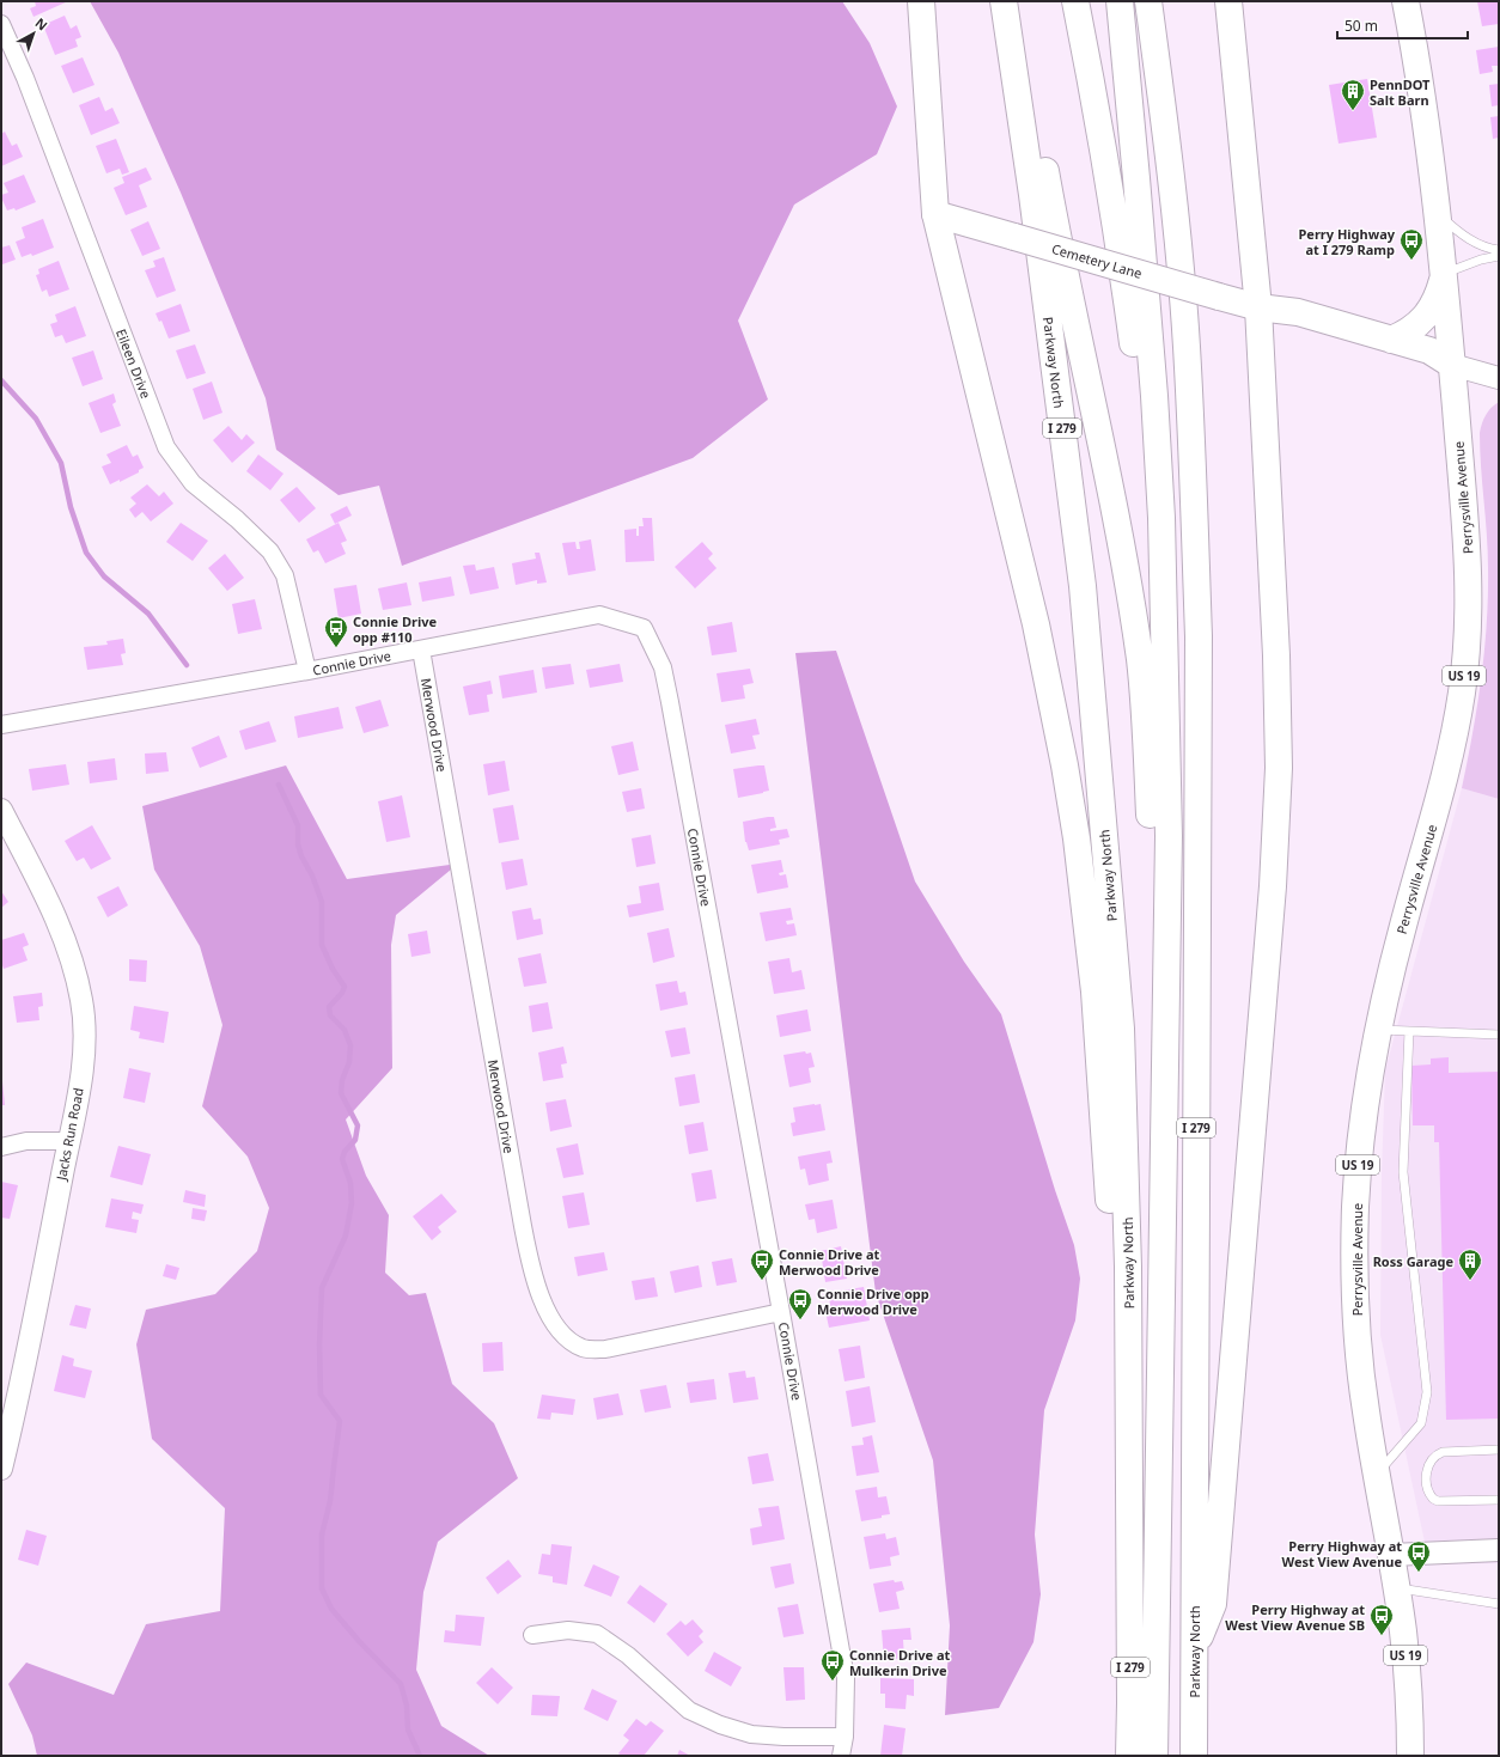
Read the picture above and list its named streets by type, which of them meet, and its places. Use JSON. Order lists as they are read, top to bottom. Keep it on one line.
{"streets":{"main road":["Cemetery Lane","Parkway North","I 279","Perrysville Avenue","US 19"],"street":["Eileen Drive","Connie Drive","Merwood Drive","Jacks Run Road"]},"crossings":[["Cemetery Lane","Perrysville Avenue"],["Eileen Drive","Connie Drive"],["Connie Drive","Merwood Drive"]],"places":{"building":["PennDOT Salt Barn","Ross Garage"],"bus stop":["Perry Highway at I 279 Ramp","Connie Drive opp #110","Connie Drive at Merwood Drive","Connie Drive opp Merwood Drive","Perry Highway at West View Avenue","Perry Highway at West View Avenue SB","Connie Drive at Mulkerin Drive"]},"scale_bar":"50 m","north":"top right"}
